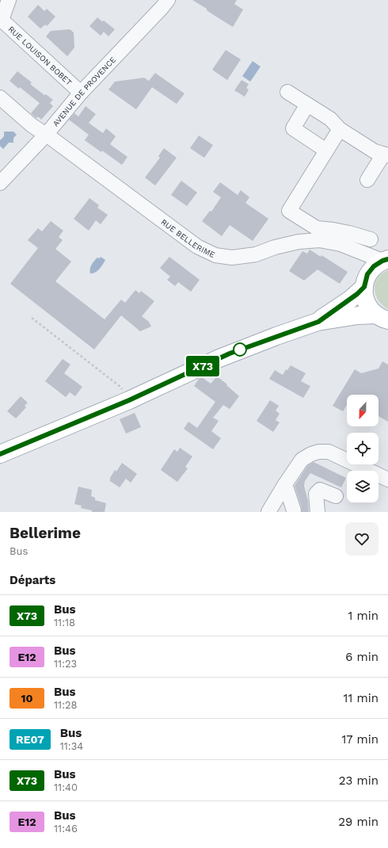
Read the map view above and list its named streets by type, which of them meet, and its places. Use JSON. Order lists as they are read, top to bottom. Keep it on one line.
{"streets":{"street":["RUE LOUISON BOBET","AVENUE DE PROVENCE","RUE BELLERIME"]},"crossings":[["RUE LOUISON BOBET","AVENUE DE PROVENCE"],["AVENUE DE PROVENCE","RUE BELLERIME"]],"lines":["bus line X73"],"north":"bottom","page":{"on_map":"X73","heading":[["Bellerime","Bus"],"Départs"],"list":[{"mark":"X73","name":"Bus","note":"11:18","value":"1 min"},{"mark":"E12","name":"Bus","note":"11:23","value":"6 min"},{"mark":"10","name":"Bus","note":"11:28","value":"11 min"},{"mark":"RE07","name":"Bus","note":"11:34","value":"17 min"},{"mark":"X73","name":"Bus","note":"11:40","value":"23 min"},{"mark":"E12","name":"Bus","note":"11:46","value":"29 min"}]}}
